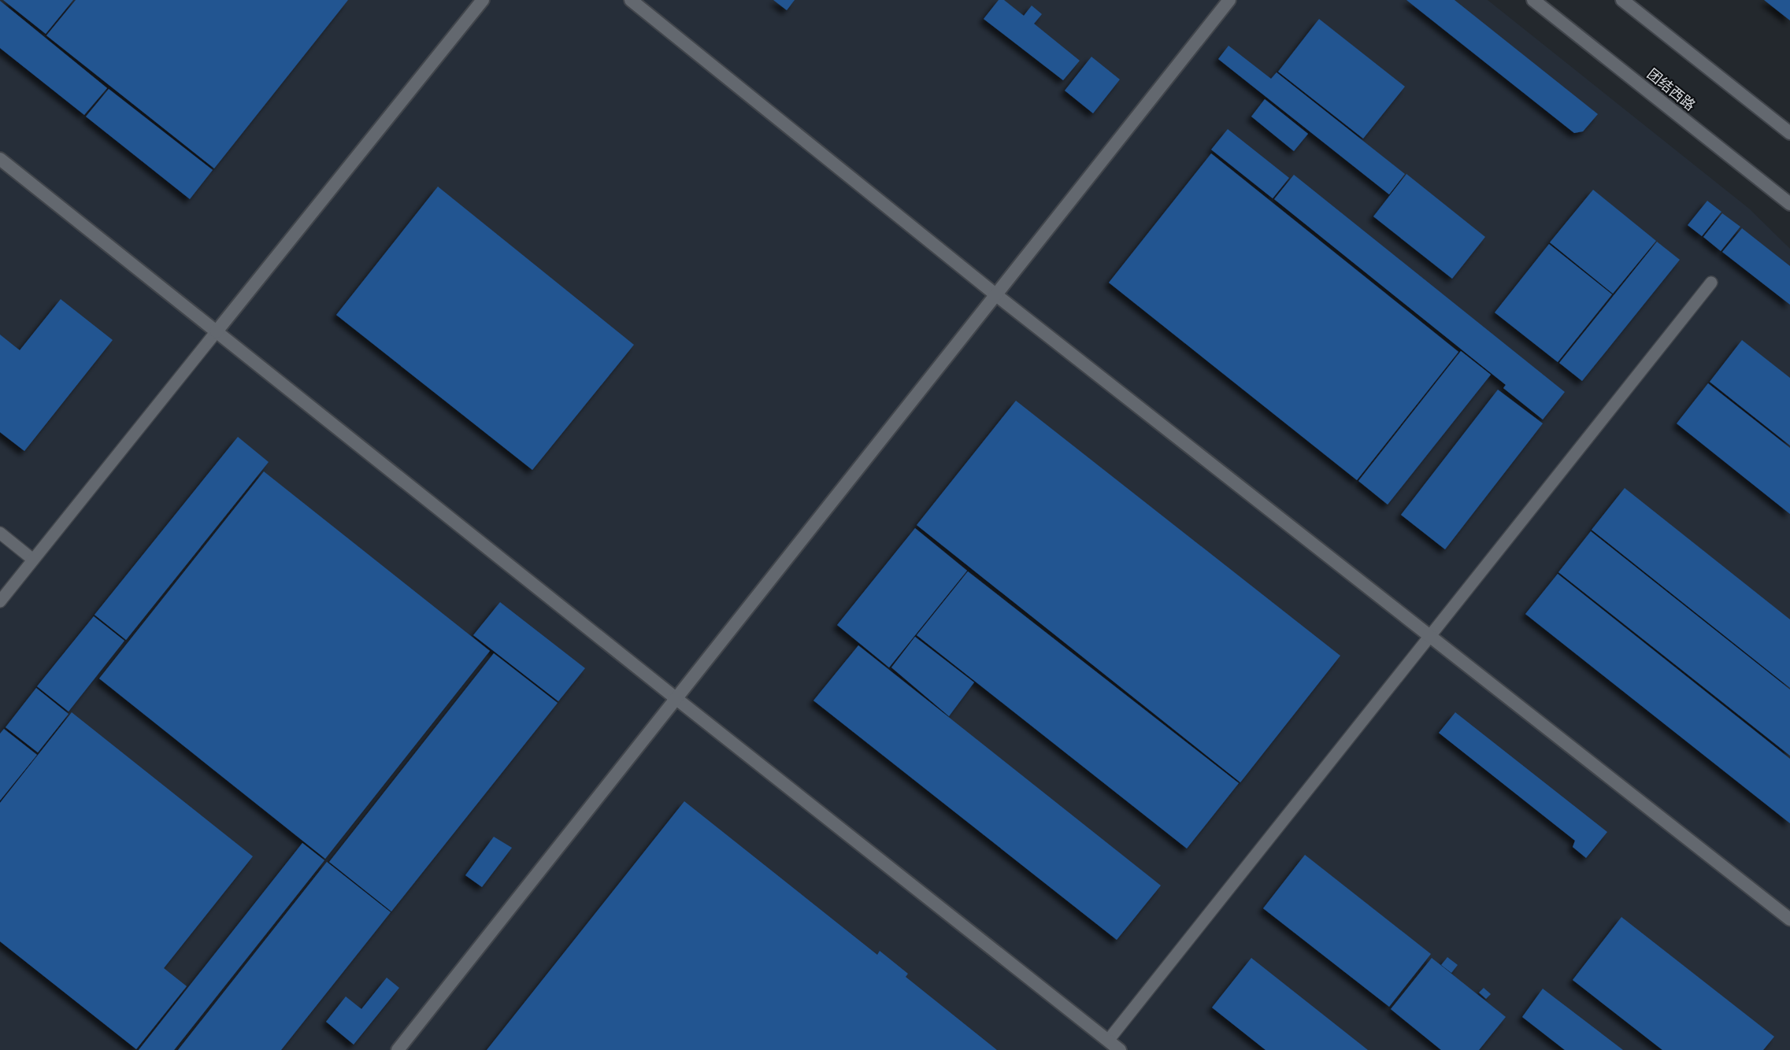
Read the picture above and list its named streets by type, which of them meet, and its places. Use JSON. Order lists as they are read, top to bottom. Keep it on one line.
{"streets":{"street":["团结西路"]}}
